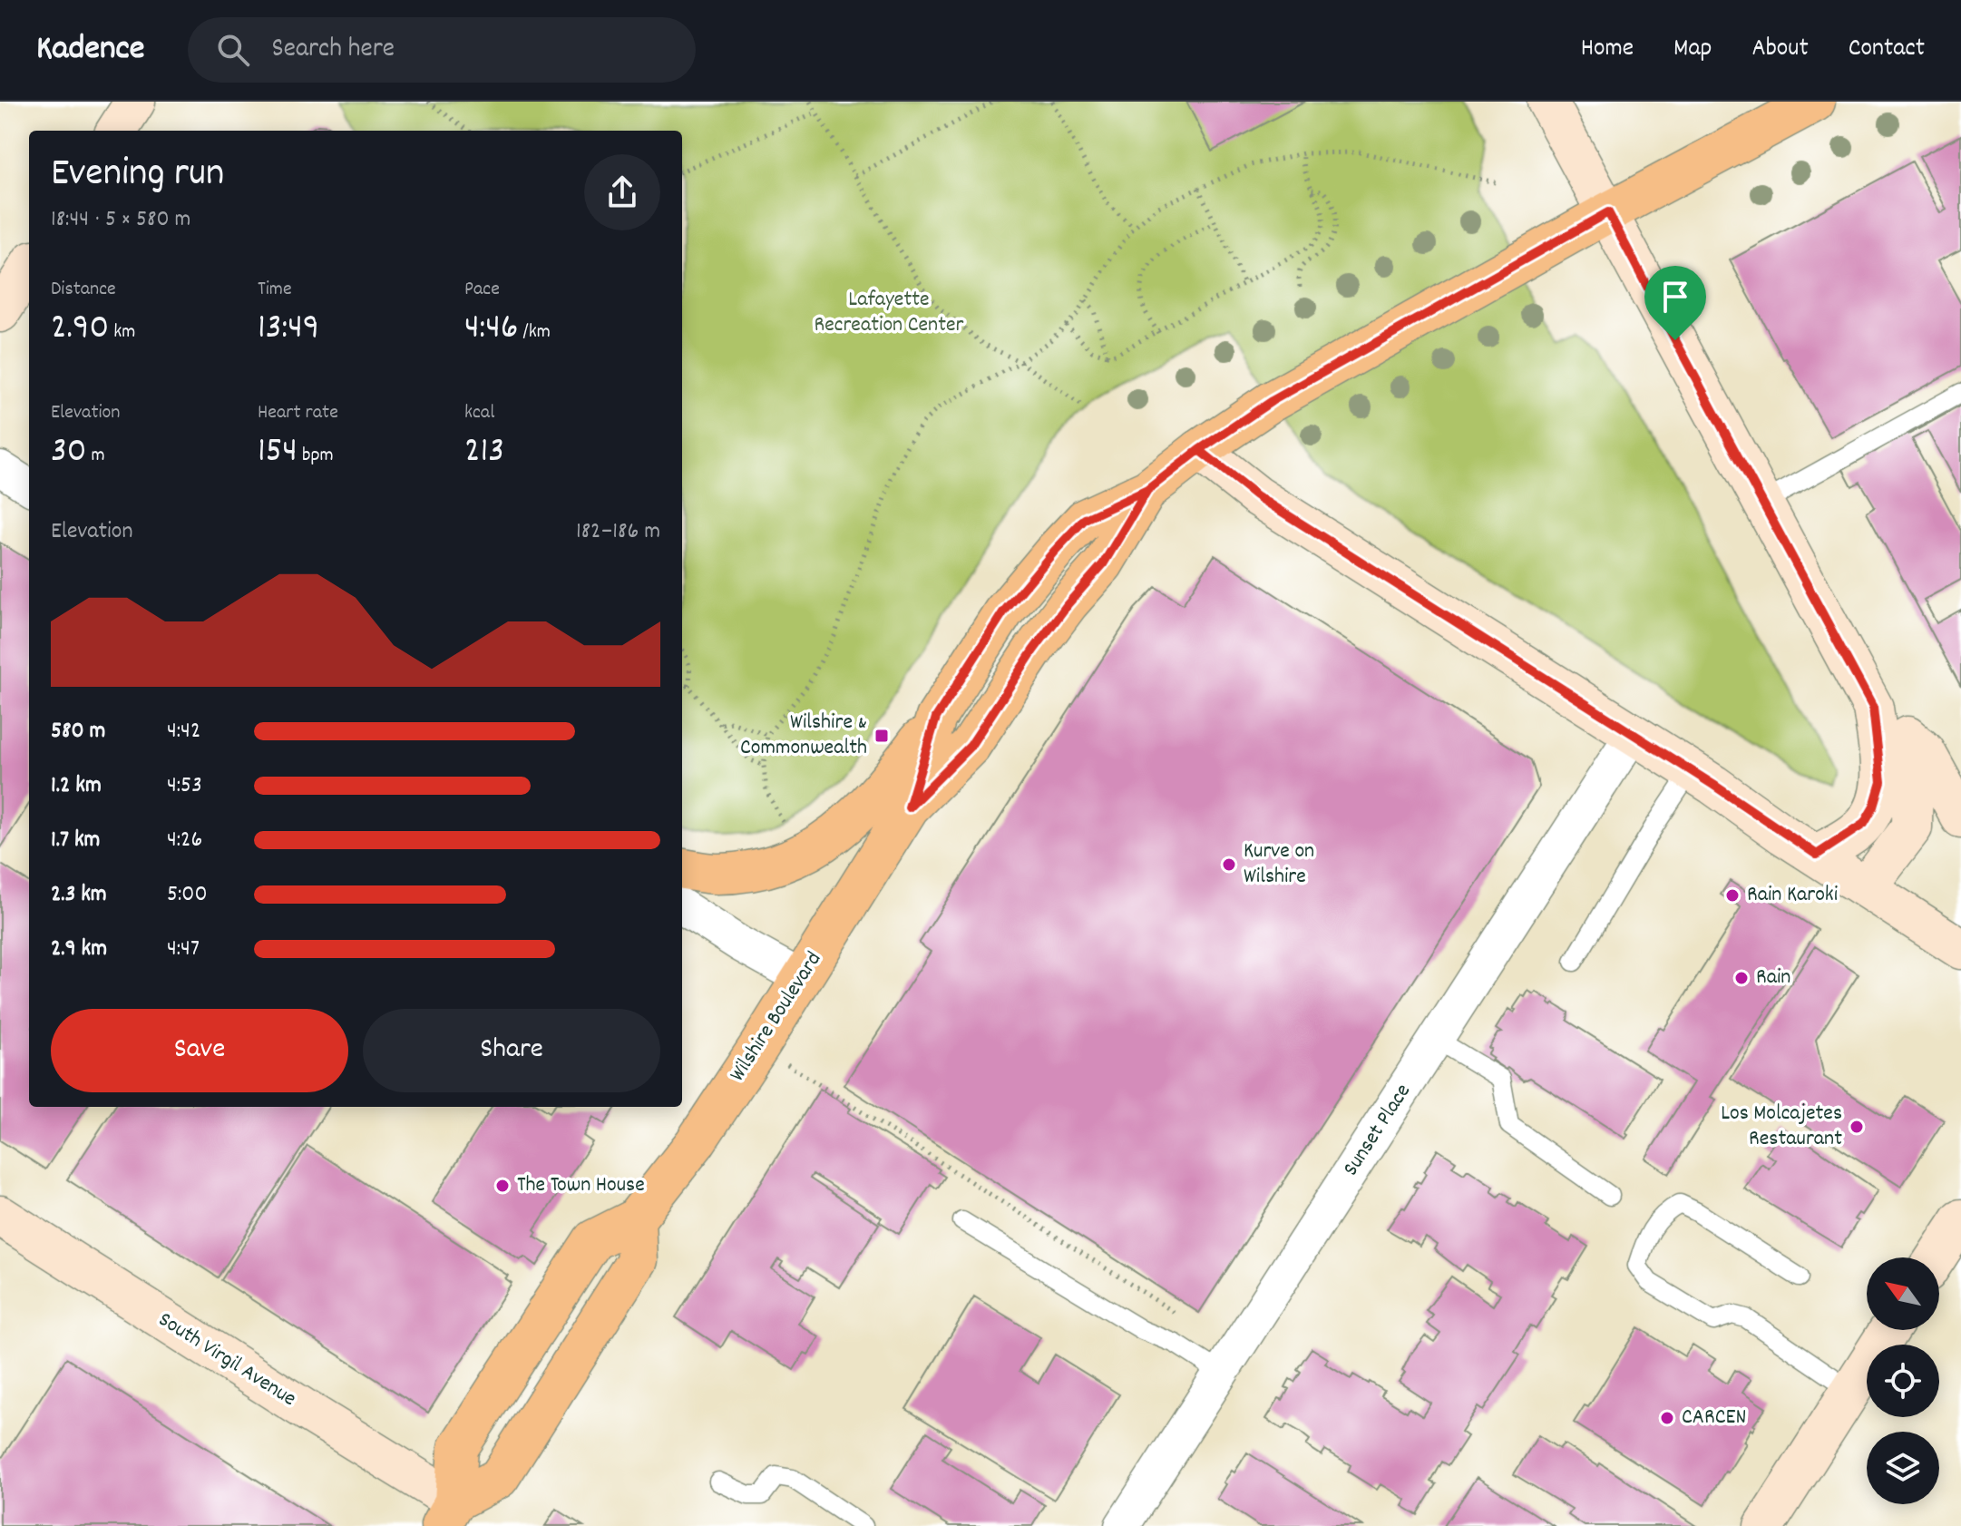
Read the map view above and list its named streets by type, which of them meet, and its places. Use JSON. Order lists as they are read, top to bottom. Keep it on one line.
{"streets":{"main road":["Wilshire Boulevard","South Virgil Avenue"],"street":["Sunset Place"]},"crossings":[["Wilshire Boulevard","South Virgil Avenue"]],"parks":["Lafayette Recreation Center"],"places":{"transit":["Wilshire & Commonwealth"],"other":["Kurve on Wilshire","Rain Karoki","Rain","Los Molcajetes Restaurant","The Town House","CARCEN"]},"north":"top left","page":{"header":"Kadence","search":"Search here","nav":["Home","Map","About","Contact"],"heading":["Evening run","18:44 · 5 × 580 m"],"stats":[["Distance","2.90 km"],["Time","13:49"],["Pace","4:46 /km"],["Elevation","30 m"],["Heart rate","154 bpm"],["kcal","213"]],"chart":["Elevation","182–186 m"],"list":[{"name":"580 m","note":"4:42"},{"name":"1.2 km","note":"4:53"},{"name":"1.7 km","note":"4:26"},{"name":"2.3 km","note":"5:00"},{"name":"2.9 km","note":"4:47"}],"buttons":["Save","Share"]}}
